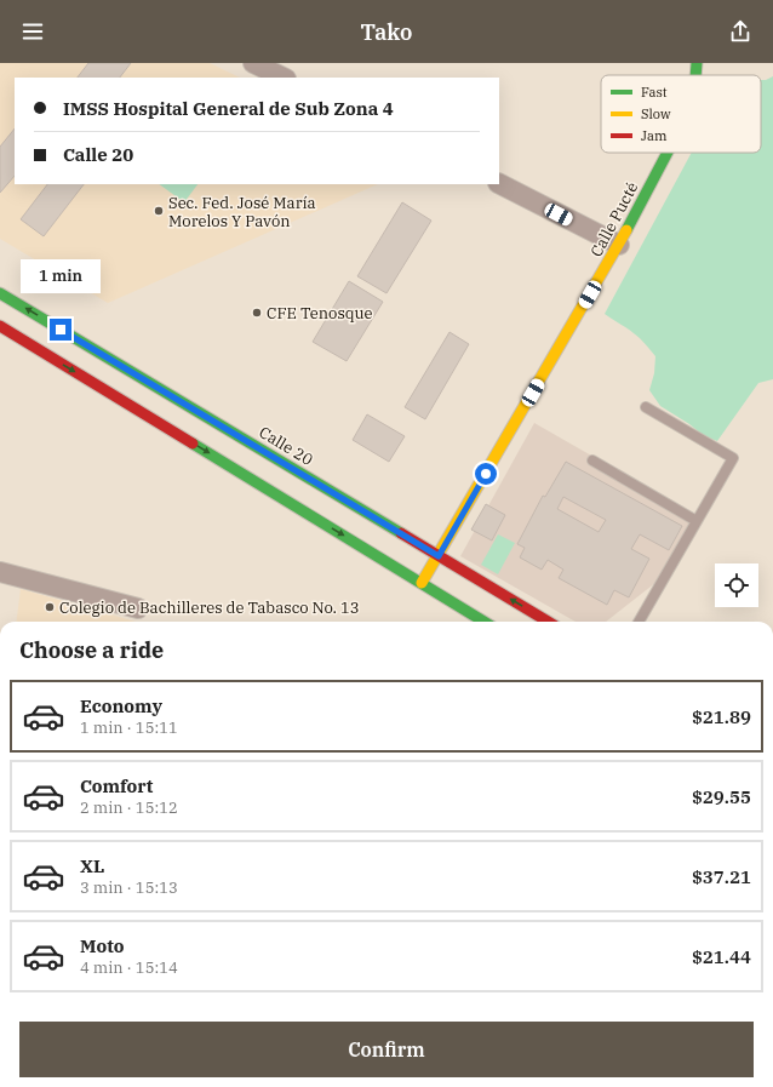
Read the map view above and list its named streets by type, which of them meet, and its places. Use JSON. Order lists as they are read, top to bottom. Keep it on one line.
{"streets":{"main road":["Calle Pucté","Calle 20"]},"crossings":[["Calle Pucté","Calle 20"]],"places":["Sec. Fed. José María Morelos Y Pavón","CFE Tenosque","Colegio de Bachilleres de Tabasco No. 13"],"legend":["Fast","Slow","Jam"],"page":{"header":"Tako","banner":["IMSS Hospital General de Sub Zona 4","Calle 20"],"bubble":"1 min","heading":"Choose a ride","list":[{"name":"Economy","note":"1 min · 15:11","value":"$21.89"},{"name":"Comfort","note":"2 min · 15:12","value":"$29.55"},{"name":"XL","note":"3 min · 15:13","value":"$37.21"},{"name":"Moto","note":"4 min · 15:14","value":"$21.44"}],"buttons":"Confirm"}}
